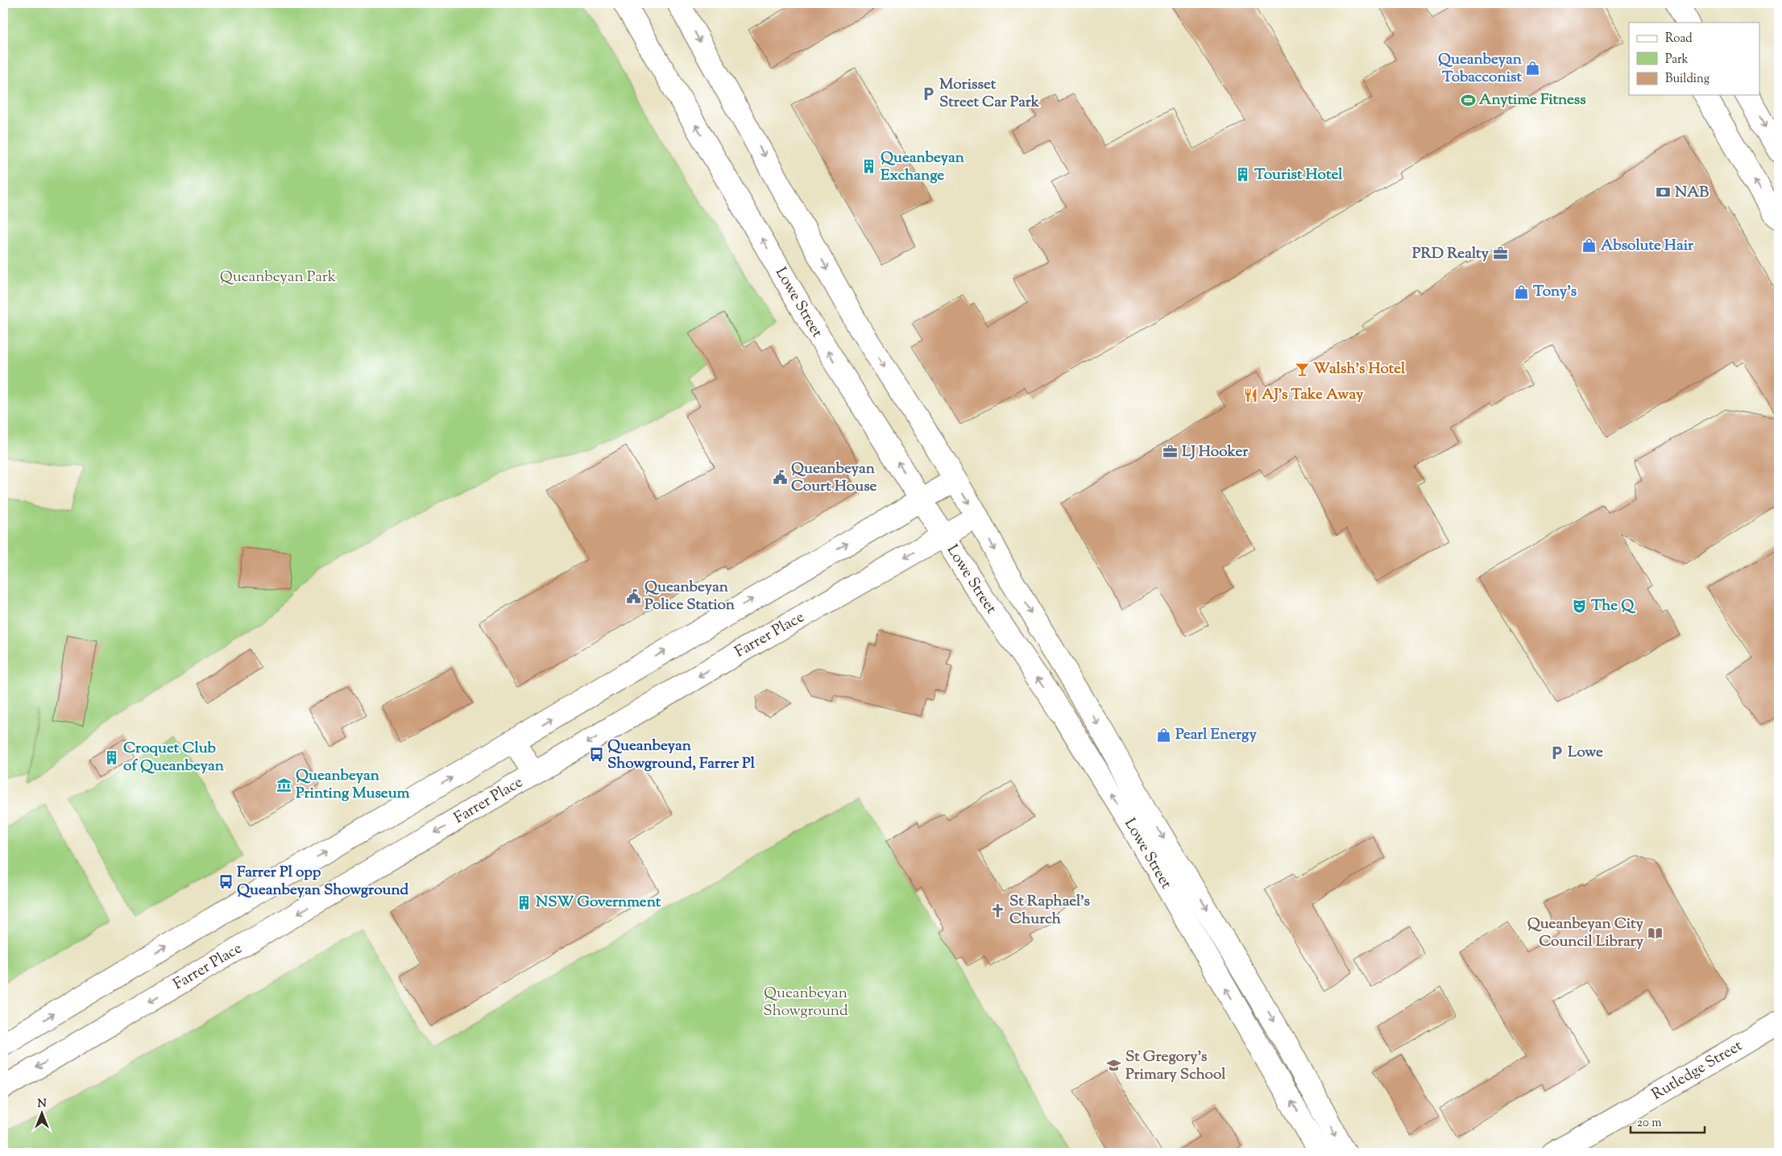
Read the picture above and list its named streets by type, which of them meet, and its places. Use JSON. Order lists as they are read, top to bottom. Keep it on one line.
{"streets":{"main road":["Lowe Street","Farrer Place","Rutledge Street"]},"crossings":[["Lowe Street","Farrer Place"]],"parks":["Queanbeyan Park","Queanbeyan Showground"],"places":{"shop":["Queanbeyan Tobacconist","Absolute Hair","Tony's","Pearl Energy"],"parking":["Morisset Street Car Park","Lowe"],"sports":["Anytime Fitness"],"building":["Queanbeyan Exchange","Tourist Hotel","Croquet Club of Queanbeyan","NSW Government"],"bank":["NAB"],"office":["PRD Realty","LJ Hooker"],"bar":["Walsh's Hotel"],"restaurant":["AJ's Take Away"],"public building":["Queanbeyan Court House","Queanbeyan Police Station"],"theatre":["The Q"],"bus stop":["Queanbeyan Showground, Farrer Pl","Farrer Pl opp Queanbeyan Showground"],"museum":["Queanbeyan Printing Museum"],"church":["St Raphael’s Church"],"library":["Queanbeyan City Council Library"],"school or university":["St Gregory's Primary School"]},"legend":["Road","Park","Building"],"scale_bar":"20 m","north":"top"}
